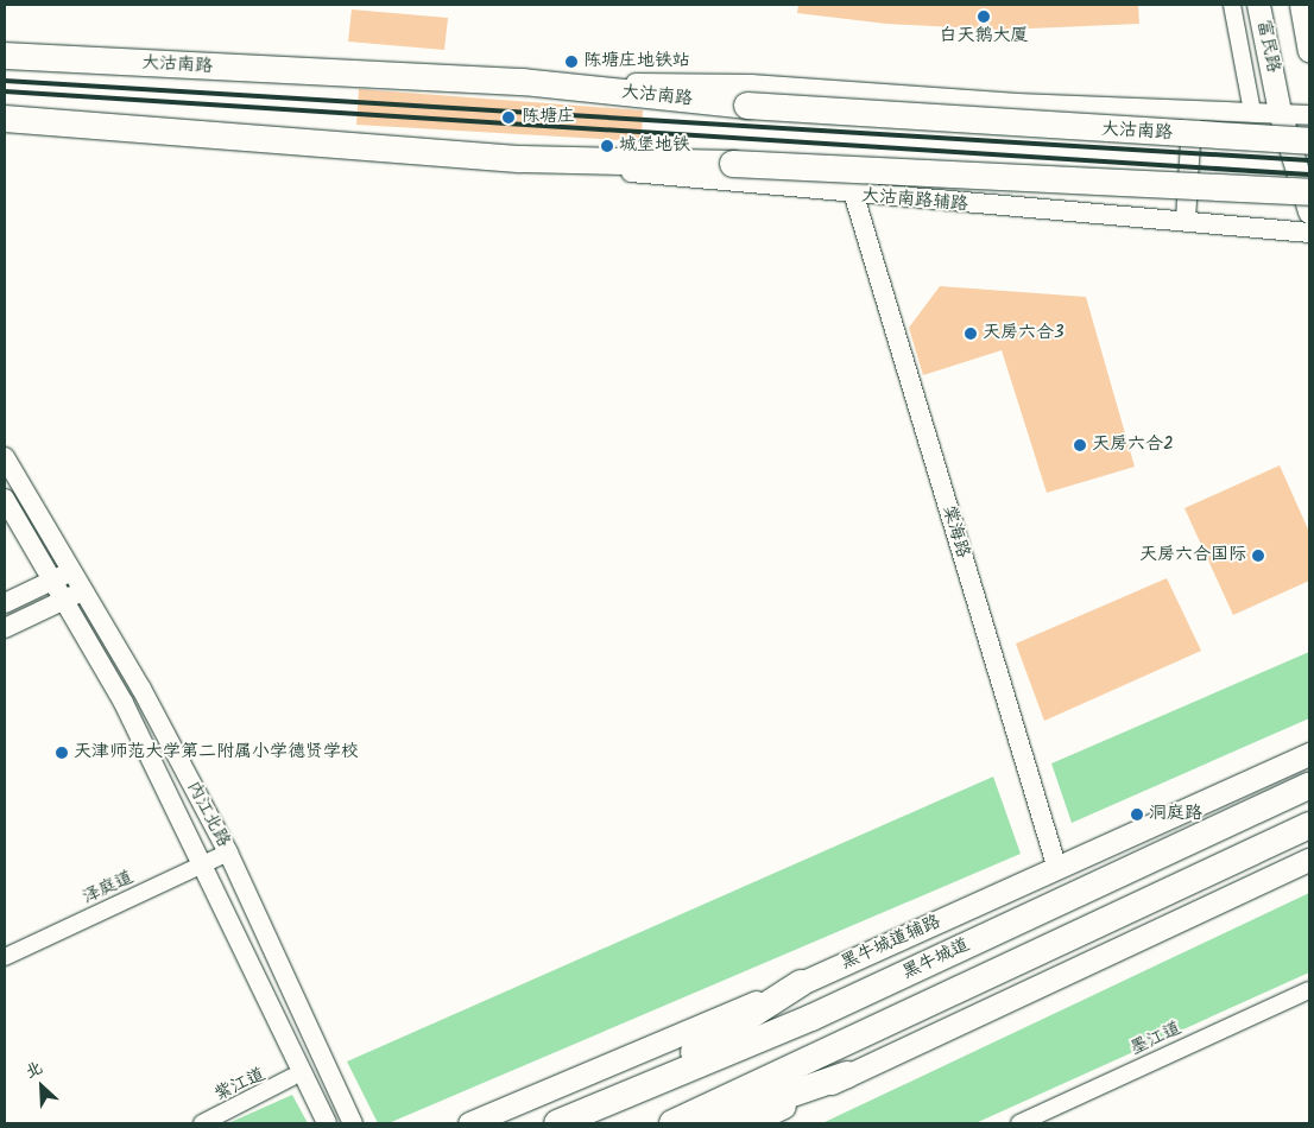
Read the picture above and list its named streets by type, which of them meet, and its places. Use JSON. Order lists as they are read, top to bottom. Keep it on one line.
{"streets":{"highway":["大沽南路","黑牛城道"],"main road":["富民路","黑牛城道辅路"],"street":["大沽南路辅路","棠海路","内江北路","泽庭道","墨江道","紫江道"]},"crossings":[["大沽南路辅路","棠海路"],["棠海路","黑牛城道辅路"],["内江北路","泽庭道"]],"places":["白天鹅大厦","陈塘庄地铁站","陈塘庄","城堡地铁","天房六合3","天房六合2","天房六合国际","天津师范大学第二附属小学德贤学校","洞庭路"],"north":"top left"}
